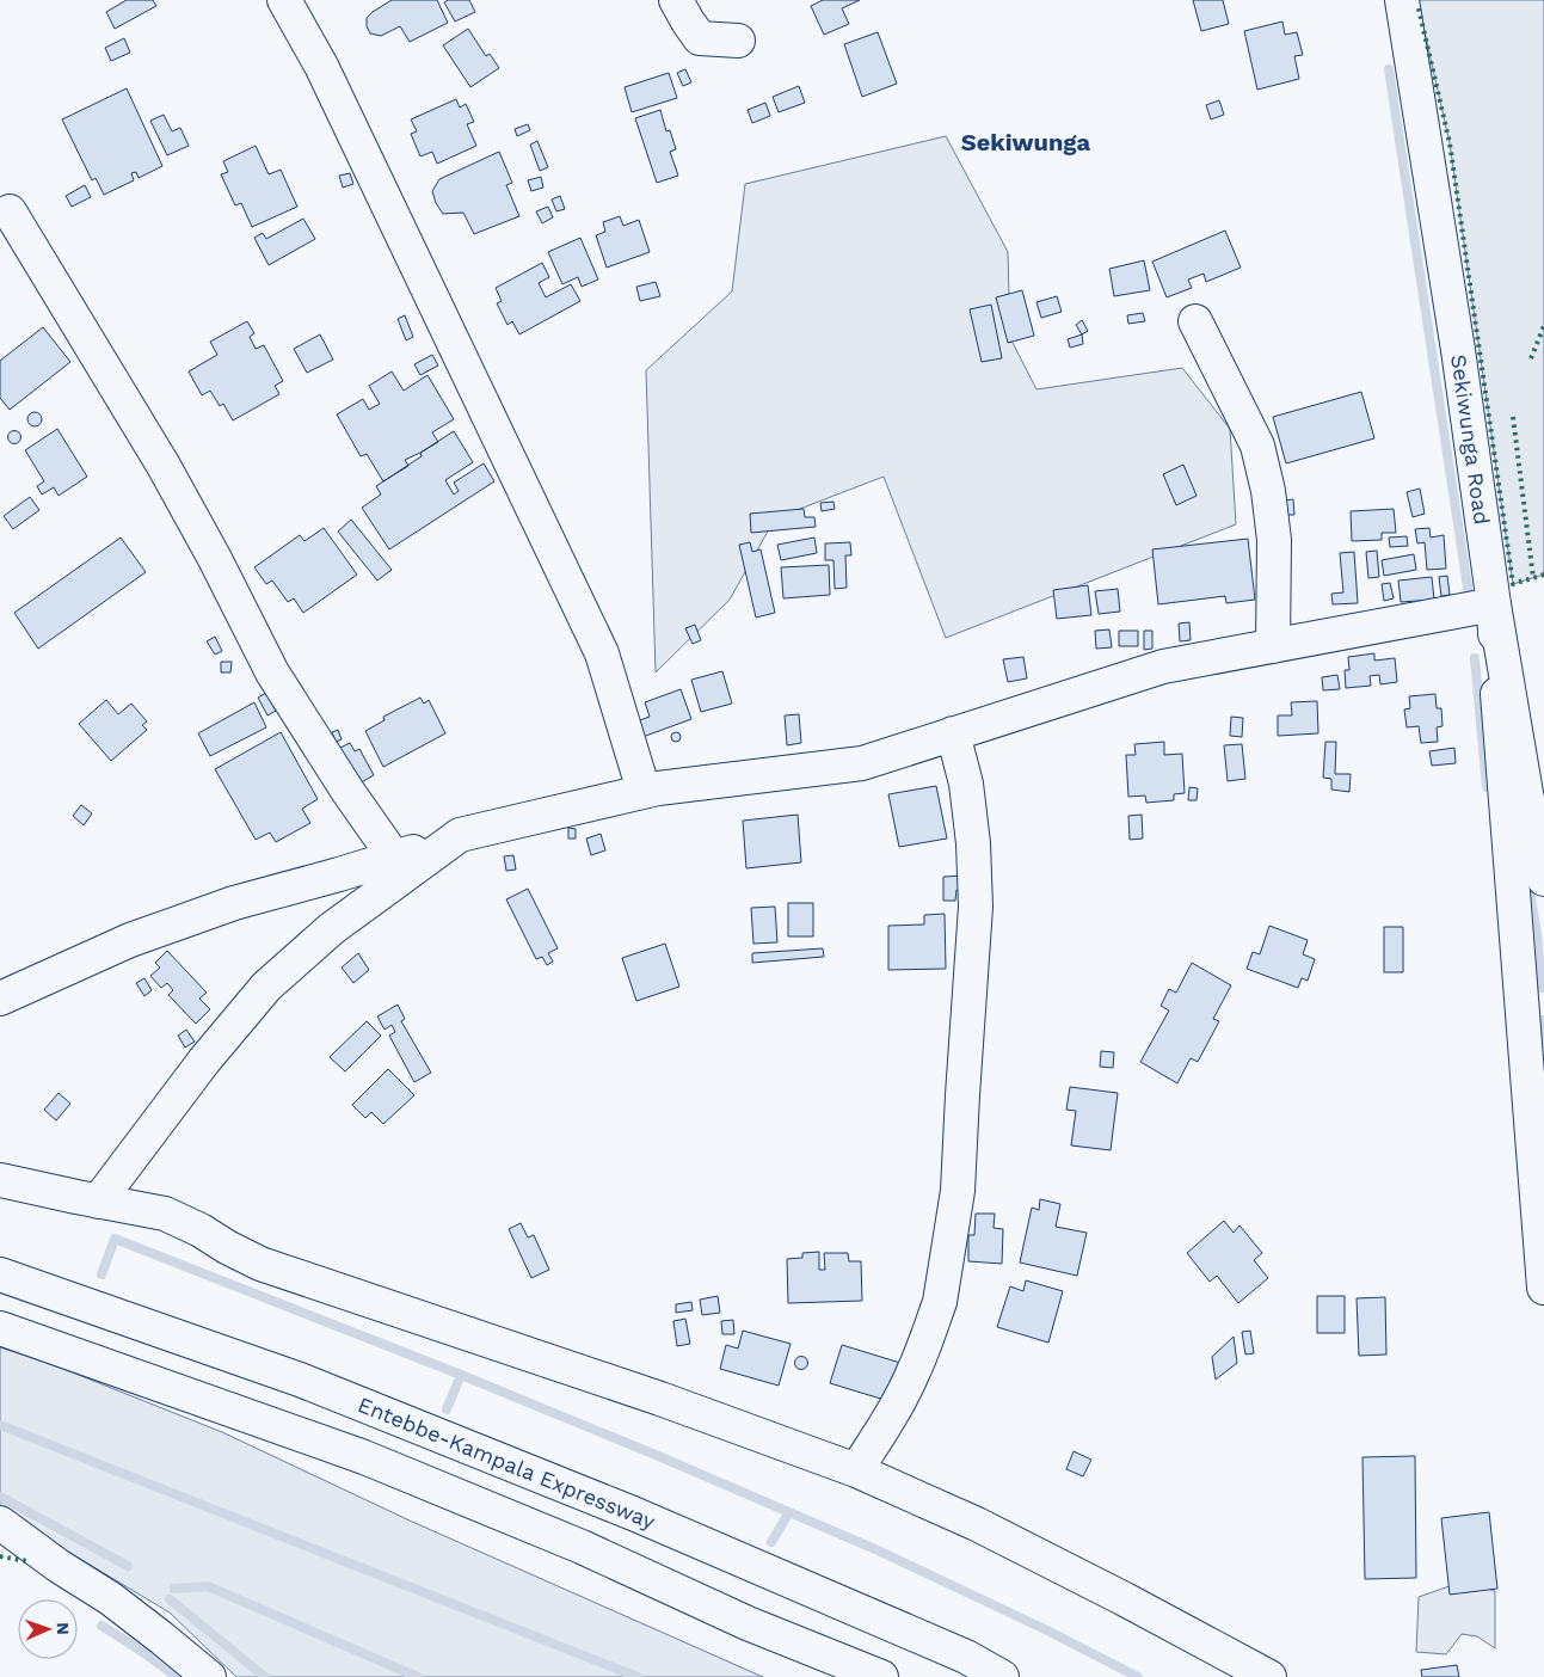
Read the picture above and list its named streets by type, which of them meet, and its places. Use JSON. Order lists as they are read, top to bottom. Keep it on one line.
{"streets":{"main road":["Sekiwunga Road","Entebbe-Kampala Expressway"]},"districts":["Sekiwunga"],"north":"right"}
